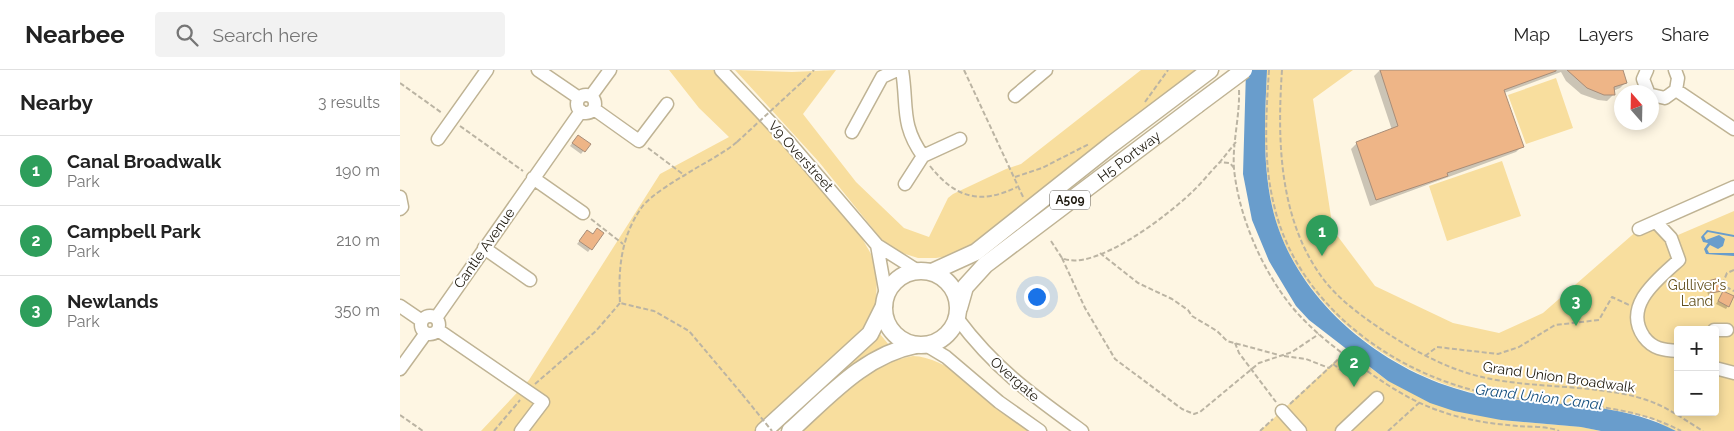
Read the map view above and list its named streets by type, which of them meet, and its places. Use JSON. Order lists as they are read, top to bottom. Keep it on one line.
{"streets":{"main road":["H5 Portway","A509"],"street":["V9 Overstreet","Cantle Avenue","Overgate"],"path":["Grand Union Broadwalk"]},"crossings":[["H5 Portway","V9 Overstreet"],["H5 Portway","A509"],["H5 Portway","Overgate"],["V9 Overstreet","A509"],["V9 Overstreet","Overgate"],["A509","Overgate"]],"water":["Grand Union Canal"],"parks":["Gulliver's Land"],"north":"top","page":{"header":"Nearbee","search":"Search here","nav":["Map","Layers","Share"],"heading":["Nearby","3 results"],"list":[{"mark":"1","name":"Canal Broadwalk","note":"Park","value":"190 m"},{"mark":"2","name":"Campbell Park","note":"Park","value":"210 m"},{"mark":"3","name":"Newlands","note":"Park","value":"350 m"}],"pins":["1","3","2"],"map_buttons":["+","−"]}}
